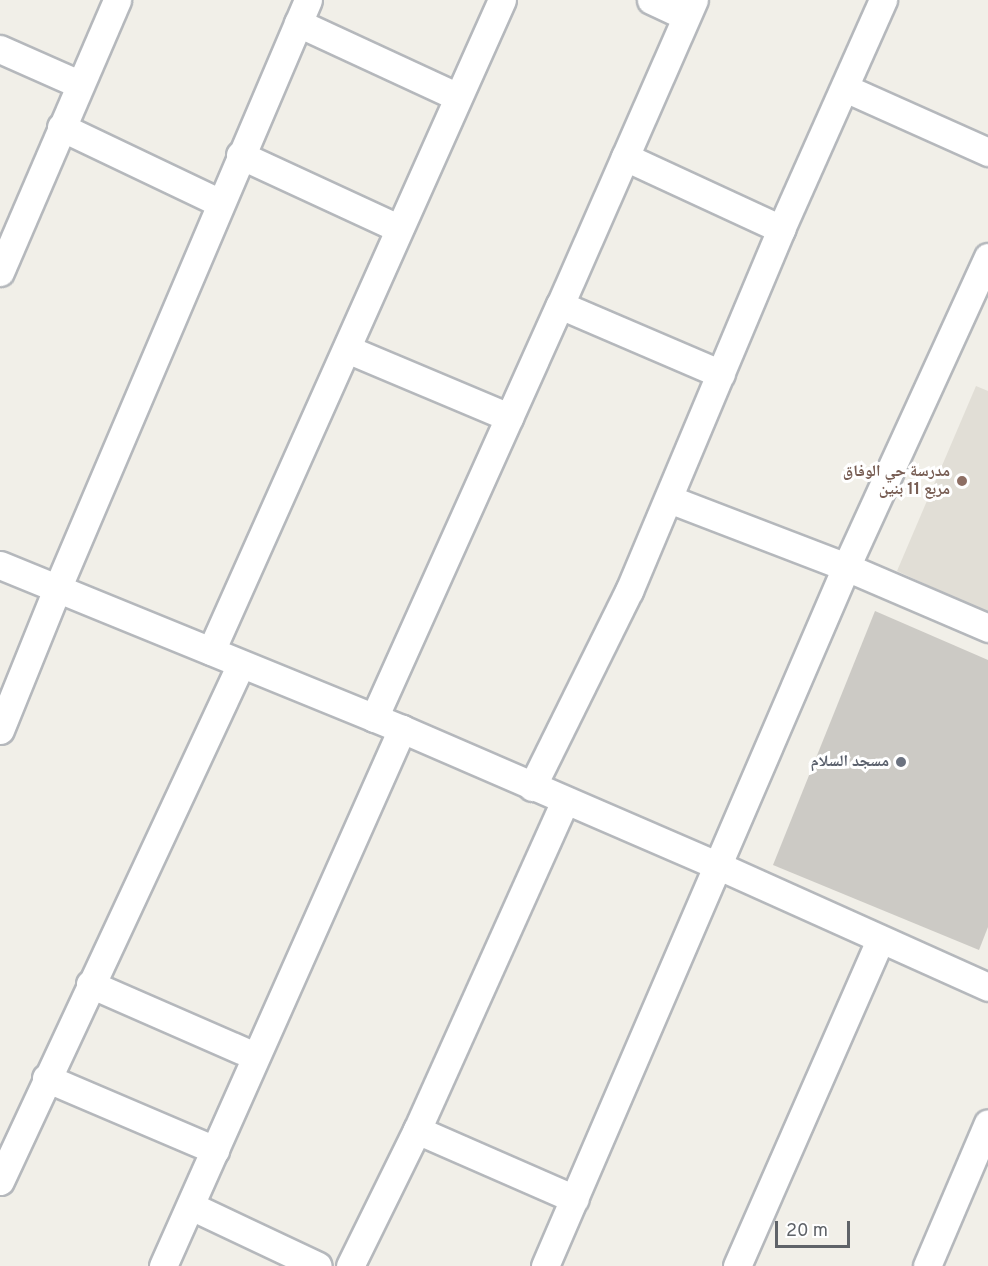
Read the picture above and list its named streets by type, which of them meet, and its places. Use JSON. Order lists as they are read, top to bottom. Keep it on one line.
{"places":["مدرسة حي الوفاق مربع 11 بنين","مسجد السلام"],"scale_bar":"20 m"}
